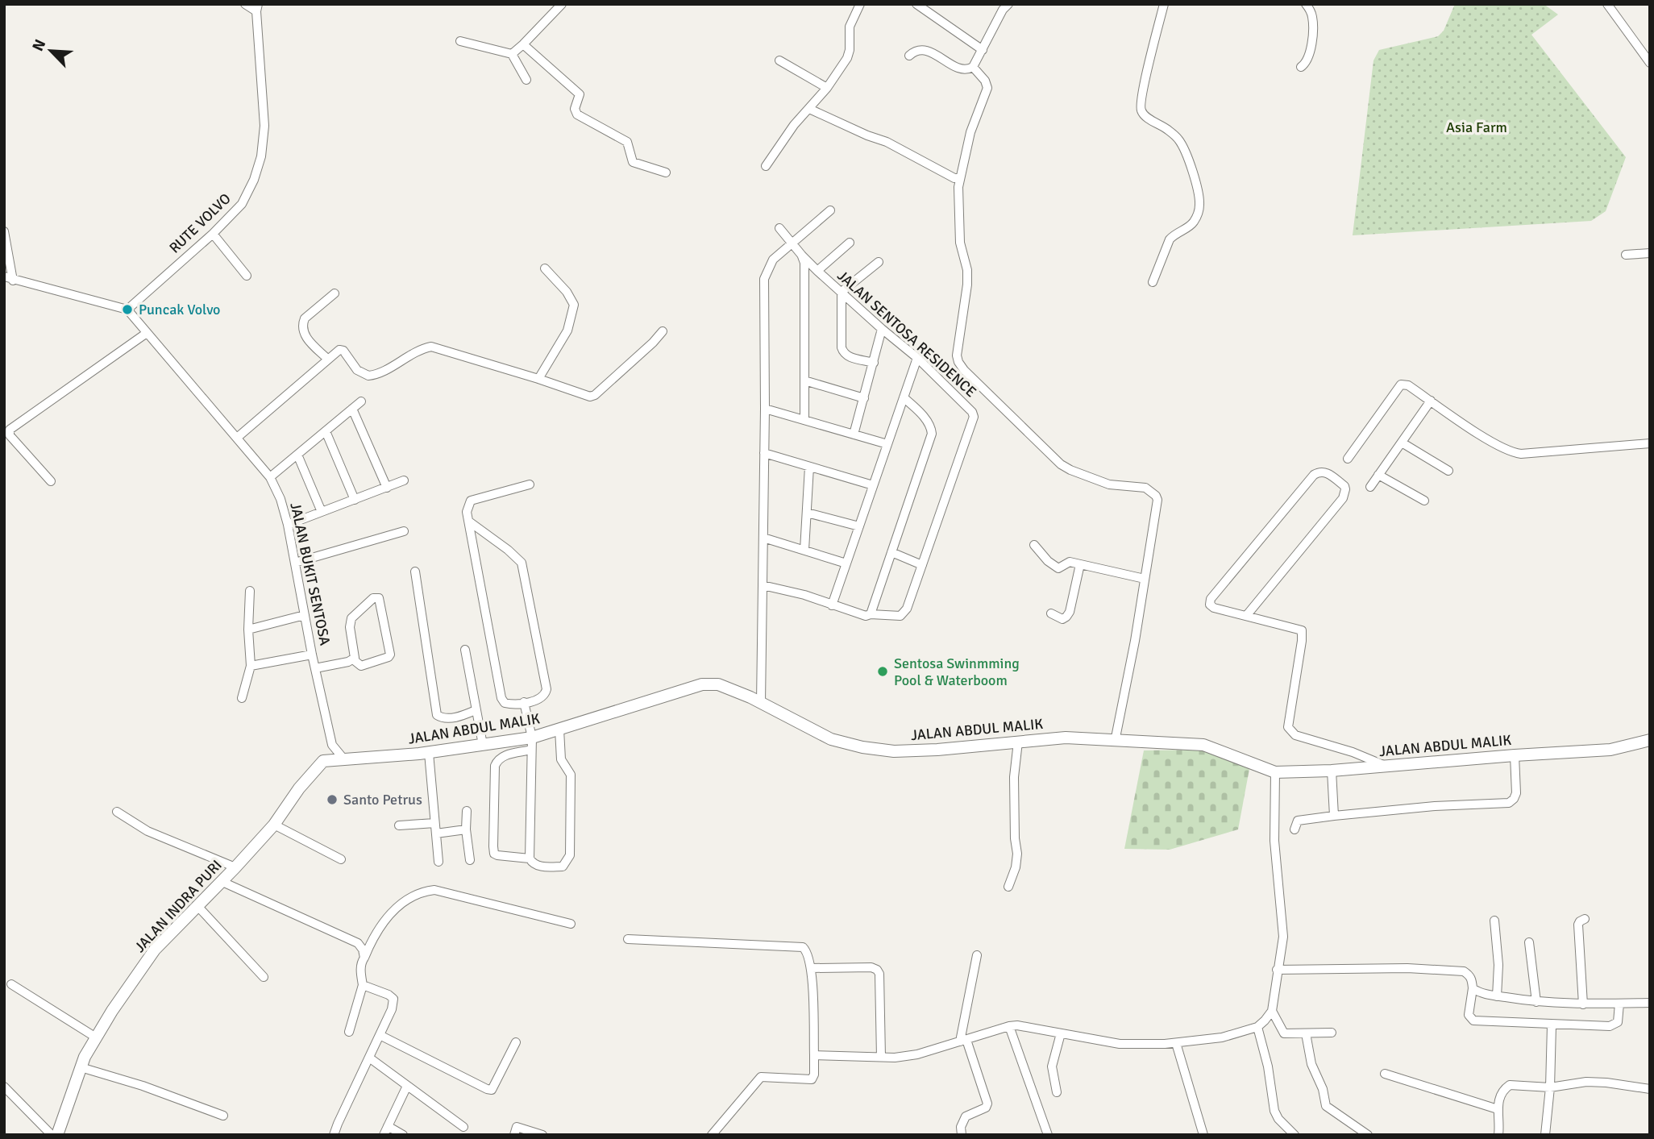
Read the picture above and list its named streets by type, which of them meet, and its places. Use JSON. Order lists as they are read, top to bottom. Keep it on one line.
{"streets":{"street":["RUTE VOLVO","JALAN SENTOSA RESIDENCE","JALAN BUKIT SENTOSA","JALAN ABDUL MALIK","JALAN INDRA PURI"]},"crossings":[["RUTE VOLVO","JALAN BUKIT SENTOSA"],["JALAN BUKIT SENTOSA","JALAN ABDUL MALIK"],["JALAN BUKIT SENTOSA","JALAN INDRA PURI"],["JALAN ABDUL MALIK","JALAN INDRA PURI"]],"parks":["Asia Farm"],"places":["Puncak Volvo","Sentosa Swinmming Pool & Waterboom","Santo Petrus"],"north":"top left"}
